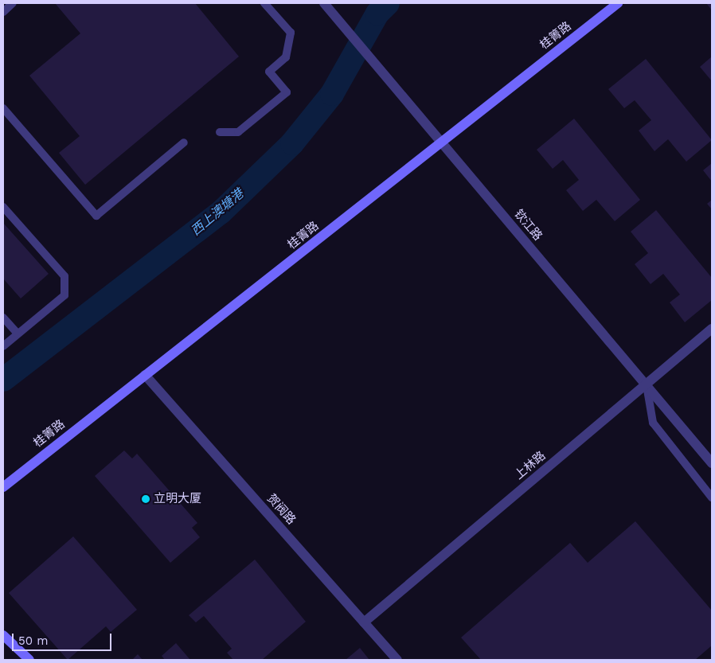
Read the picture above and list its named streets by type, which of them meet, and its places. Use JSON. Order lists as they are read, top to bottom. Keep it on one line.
{"streets":{"street":["桂箐路","钦江路","上林路","贺阀路"]},"crossings":[["桂箐路","钦江路"],["桂箐路","贺阀路"],["钦江路","上林路"],["上林路","贺阀路"]],"water":["西上澳塘港"],"places":["立明大厦"],"scale_bar":"50 m"}
